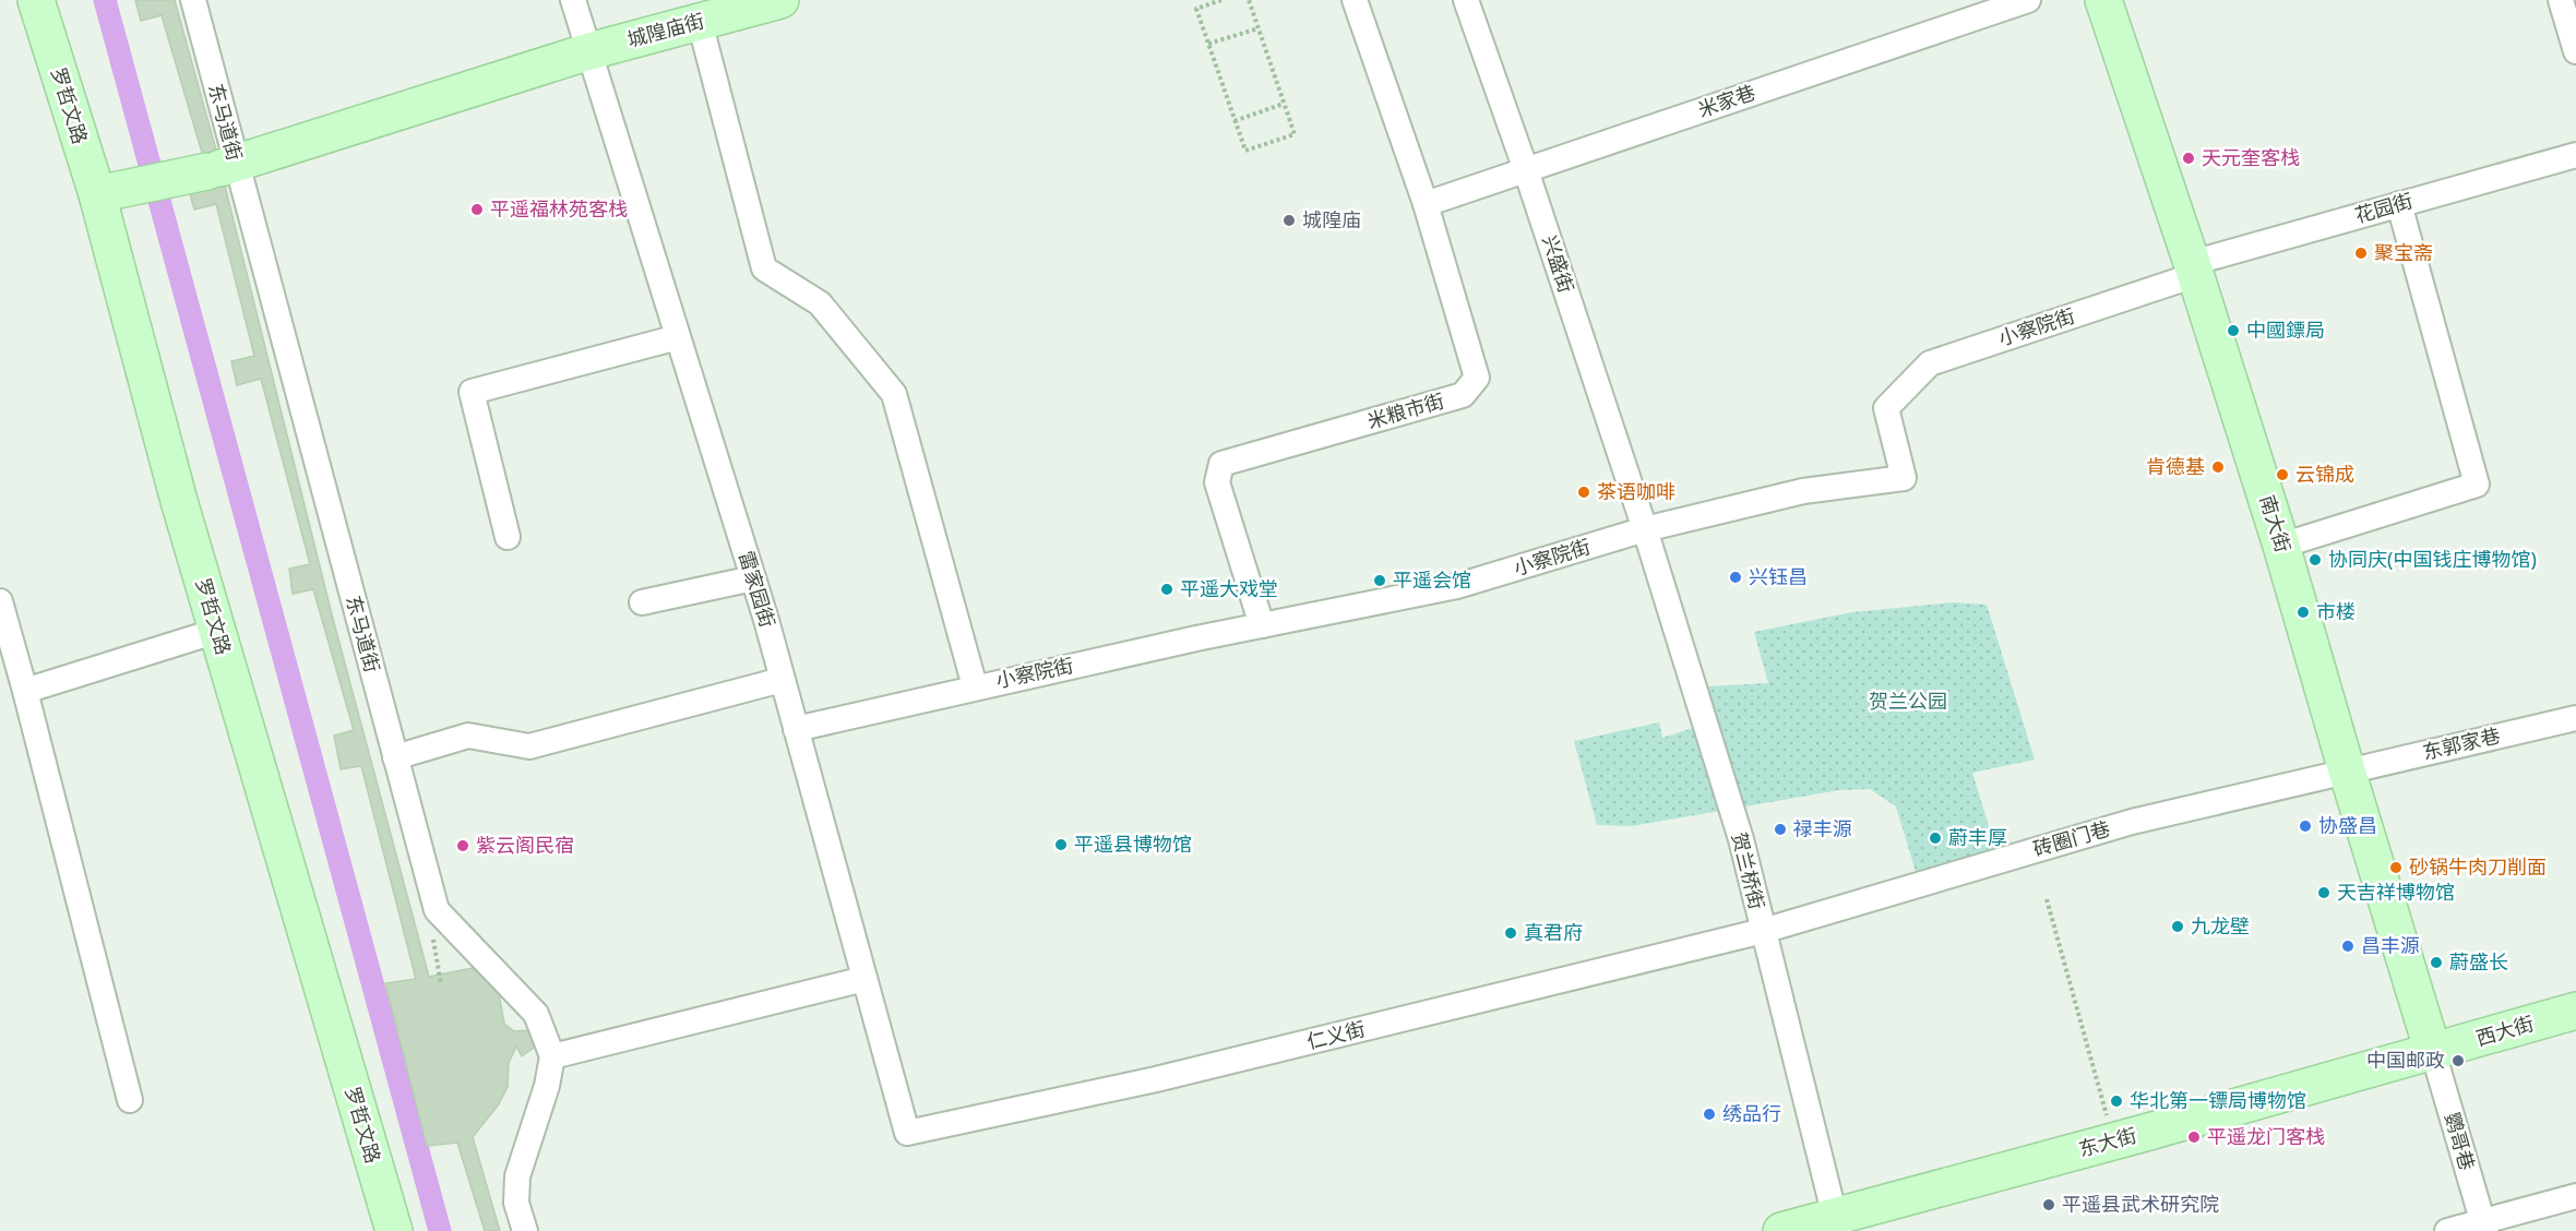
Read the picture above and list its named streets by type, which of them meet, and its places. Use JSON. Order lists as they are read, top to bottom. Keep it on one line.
{"streets":{"street":["城隍庙街","米家巷","罗哲文路","东马道街","花园街","兴盛街","小察院街","米粮市街","南大街","雷家园街","东郭家巷","砖圈门巷","贺兰桥街","西大街","仁义街","鹦哥巷","东大街"]},"crossings":[["城隍庙街","罗哲文路"],["城隍庙街","东马道街"],["城隍庙街","雷家园街"],["米家巷","兴盛街"],["米家巷","米粮市街"],["花园街","小察院街"],["花园街","南大街"],["兴盛街","小察院街"],["兴盛街","贺兰桥街"],["小察院街","米粮市街"],["小察院街","南大街"],["小察院街","雷家园街"],["小察院街","贺兰桥街"],["南大街","东郭家巷"],["南大街","砖圈门巷"],["南大街","西大街"],["南大街","鹦哥巷"],["南大街","东大街"],["雷家园街","仁义街"],["东郭家巷","砖圈门巷"],["砖圈门巷","贺兰桥街"],["砖圈门巷","仁义街"],["贺兰桥街","仁义街"],["贺兰桥街","东大街"],["西大街","鹦哥巷"],["西大街","东大街"],["鹦哥巷","东大街"]],"parks":["贺兰公园"],"places":["天元奎客栈","平遥福林苑客栈","城隍庙","聚宝斋","中國鏢局","肯德基","云锦成","茶语咖啡","协同庆(中国钱庄博物馆)","兴钰昌","平遥会馆","平遥大戏堂","市楼","协盛昌","禄丰源","蔚丰厚","平遥县博物馆","紫云阁民宿","砂锅牛肉刀削面","天吉祥博物馆","九龙壁","真君府","昌丰源","蔚盛长","中国邮政","华北第一镖局博物馆","绣品行","平遥龙门客栈","平遥县武术研究院"]}
